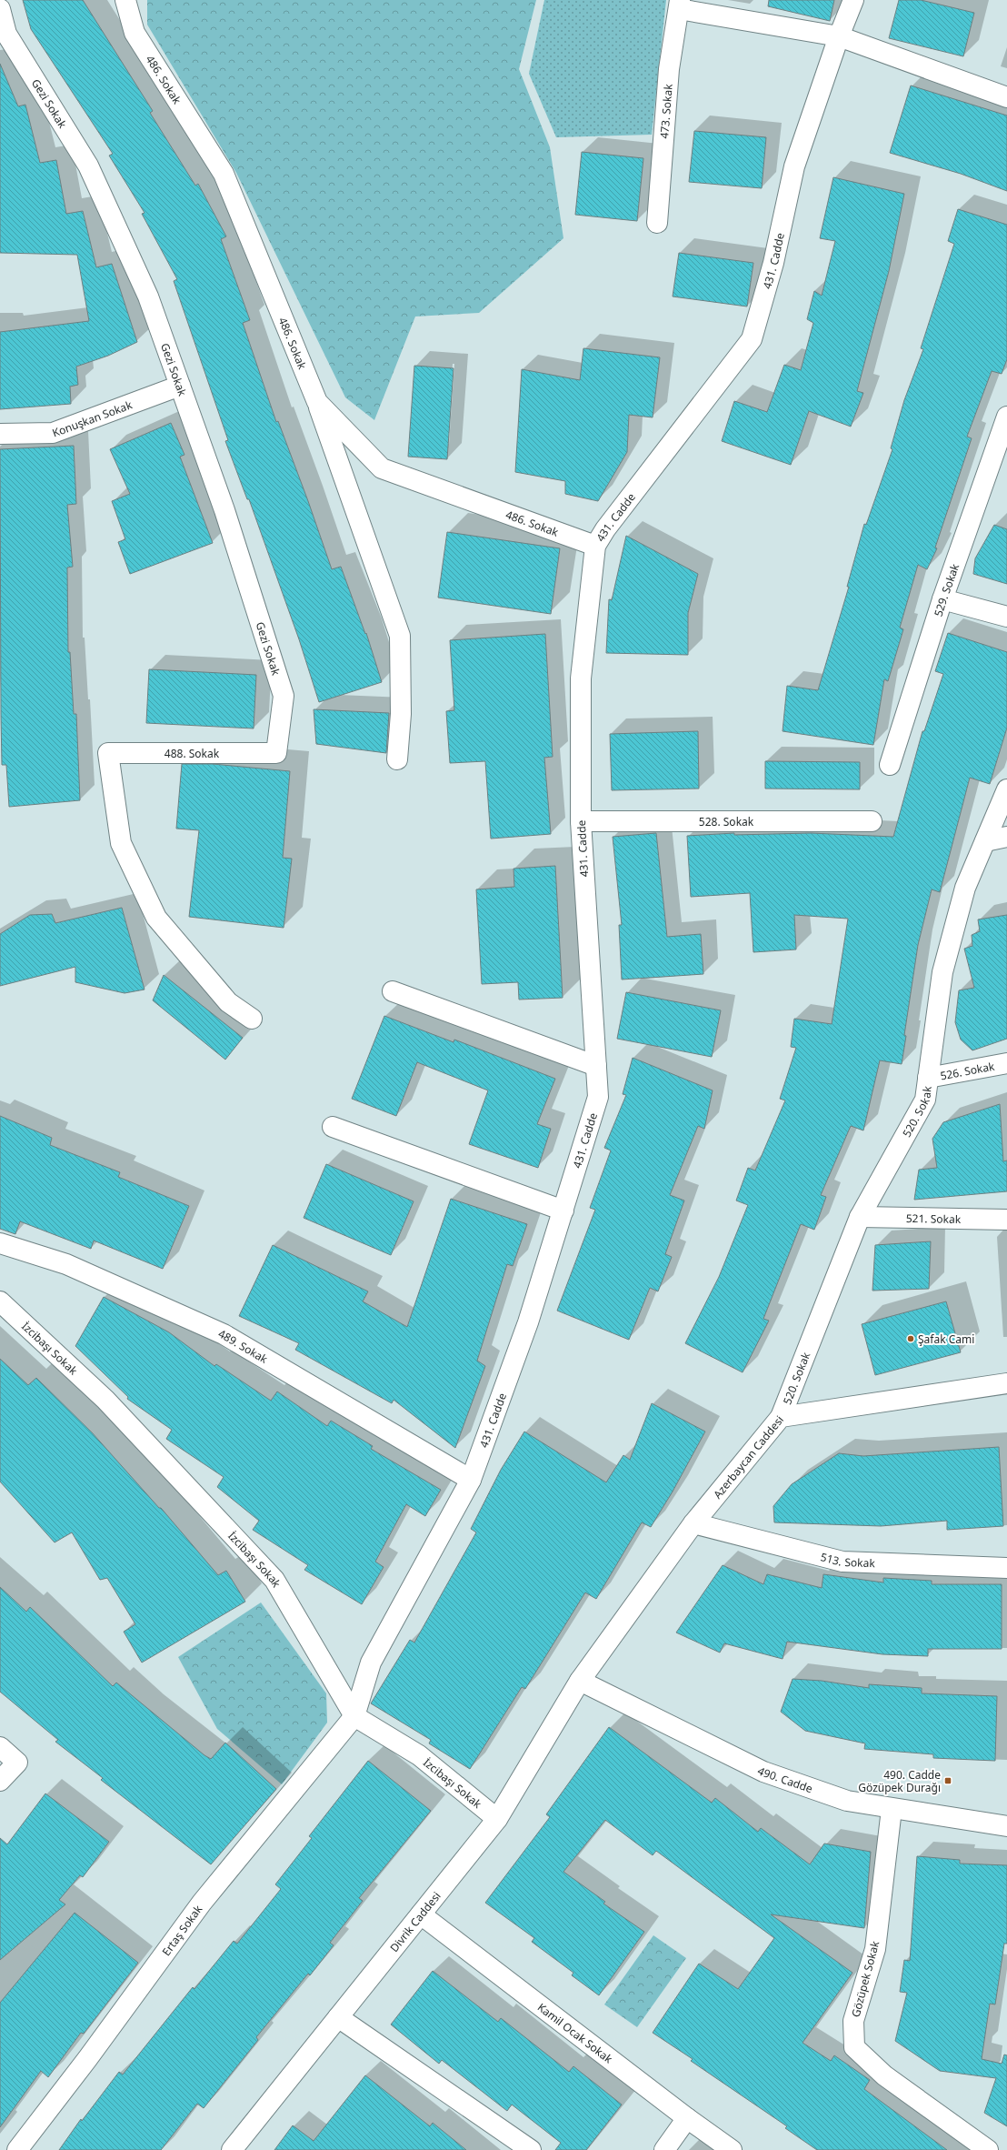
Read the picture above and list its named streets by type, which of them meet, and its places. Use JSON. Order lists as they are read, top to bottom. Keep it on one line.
{"streets":{"street":["486. Sokak","Gezi Sokak","473. Sokak","431. Cadde","Konuşkan Sokak","529. Sokak","488. Sokak","528. Sokak","526. Sokak","520. Sokak","521. Sokak","489. Sokak","İzcibaşı Sokak","Azerbaycan Caddesi","513. Sokak","490. Cadde","Divrik Caddesi","Ertaş Sokak","Gözüpek Sokak","Kamil Ocak Sokak"]},"crossings":[["486. Sokak","431. Cadde"],["Gezi Sokak","Konuşkan Sokak"],["Gezi Sokak","488. Sokak"],["431. Cadde","528. Sokak"],["431. Cadde","489. Sokak"],["431. Cadde","İzcibaşı Sokak"],["431. Cadde","Ertaş Sokak"],["526. Sokak","520. Sokak"],["520. Sokak","521. Sokak"],["520. Sokak","Azerbaycan Caddesi"],["İzcibaşı Sokak","Divrik Caddesi"],["İzcibaşı Sokak","Ertaş Sokak"],["Azerbaycan Caddesi","513. Sokak"],["Azerbaycan Caddesi","490. Cadde"],["Azerbaycan Caddesi","Divrik Caddesi"],["490. Cadde","Divrik Caddesi"],["490. Cadde","Gözüpek Sokak"],["Divrik Caddesi","Kamil Ocak Sokak"]],"places":{"other":["Şafak Cami"],"transit":["490. Cadde Gözüpek Durağı"]}}
